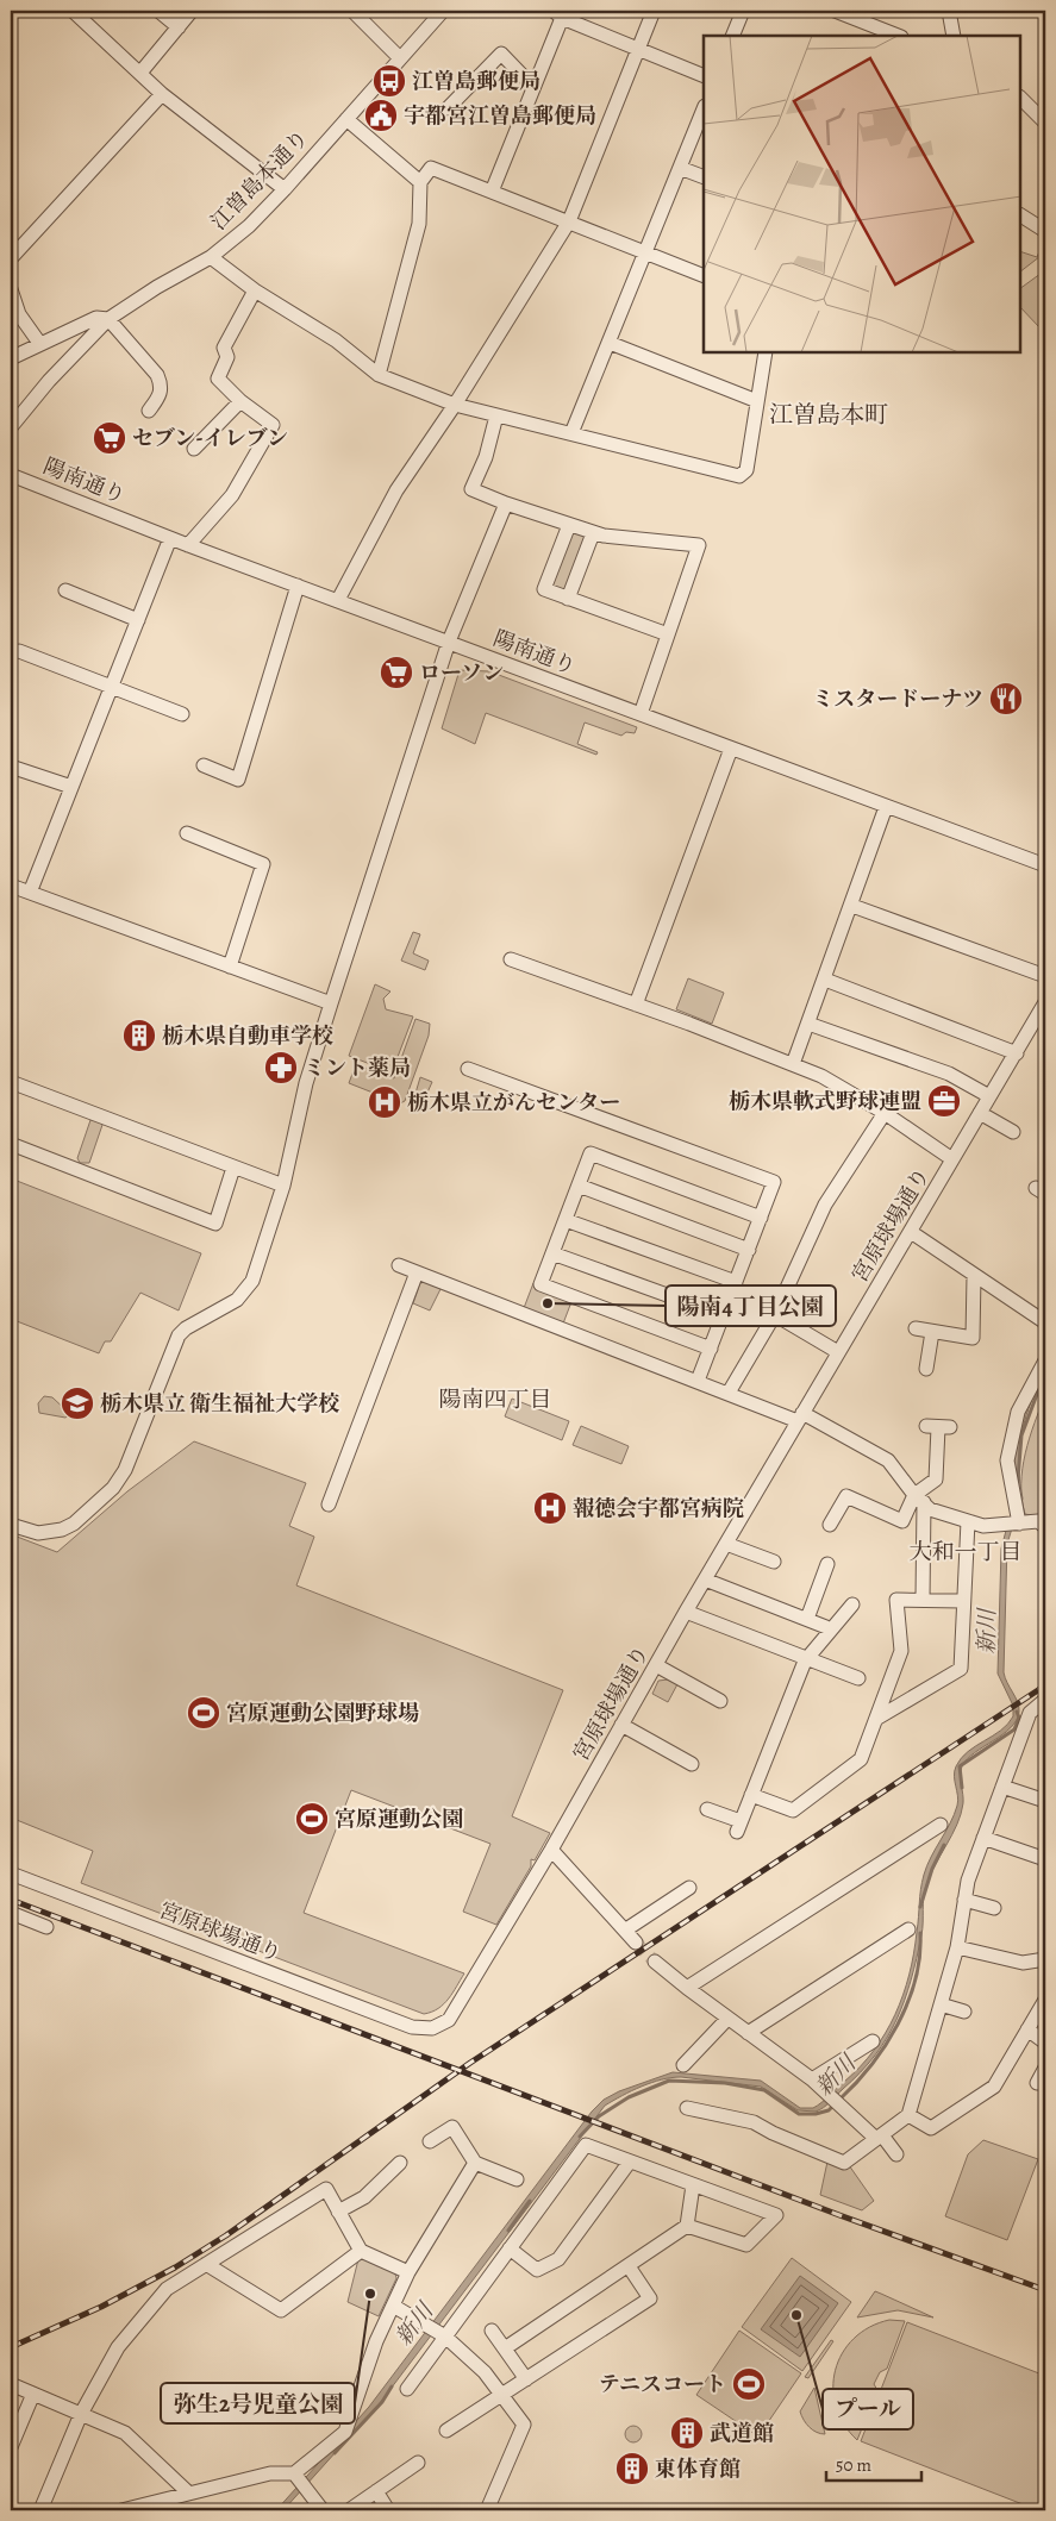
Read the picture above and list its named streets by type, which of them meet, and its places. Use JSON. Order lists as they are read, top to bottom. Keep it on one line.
{"streets":{"street":["江曽島本通り","陽南通り","宮原球場通り"]},"districts":["江曽島本町","陽南四丁目","大和一丁目"],"water":["新川"],"places":{"bus stop":["江曽島郵便局"],"public building":["宇都宮江曽島郵便局"],"supermarket":["セブン-イレブン","ローソン"],"restaurant":["ミスタードーナツ"],"building":["栃木県自動車学校","武道館","東体育館"],"pharmacy":["ミント薬局"],"office":["栃木県軟式野球連盟"],"hospital":["栃木県立がんセンター","報徳会宇都宮病院"],"other":["陽南4丁目公園","弥生2号児童公園","プール"],"school or university":["栃木県立 衛生福祉大学校"],"sports":["宮原運動公園野球場","宮原運動公園","テニスコート"]},"scale_bar":"50 m"}
